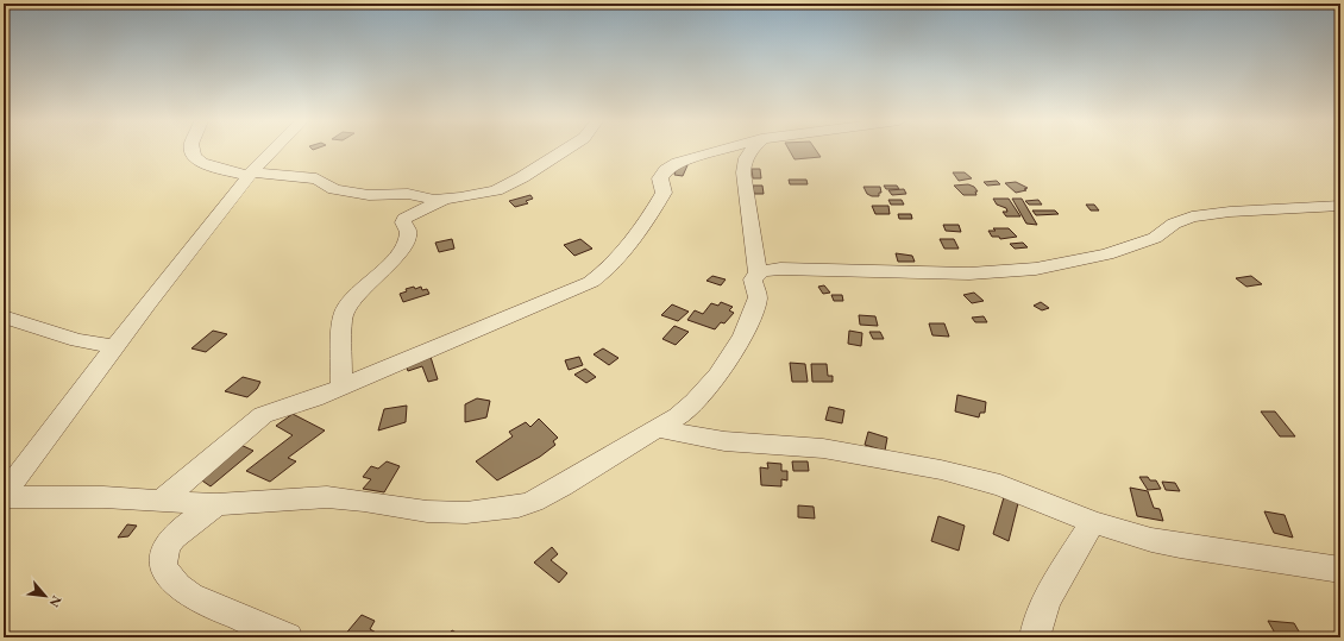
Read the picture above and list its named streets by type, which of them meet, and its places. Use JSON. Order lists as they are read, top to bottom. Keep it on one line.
{"north":"bottom right"}
